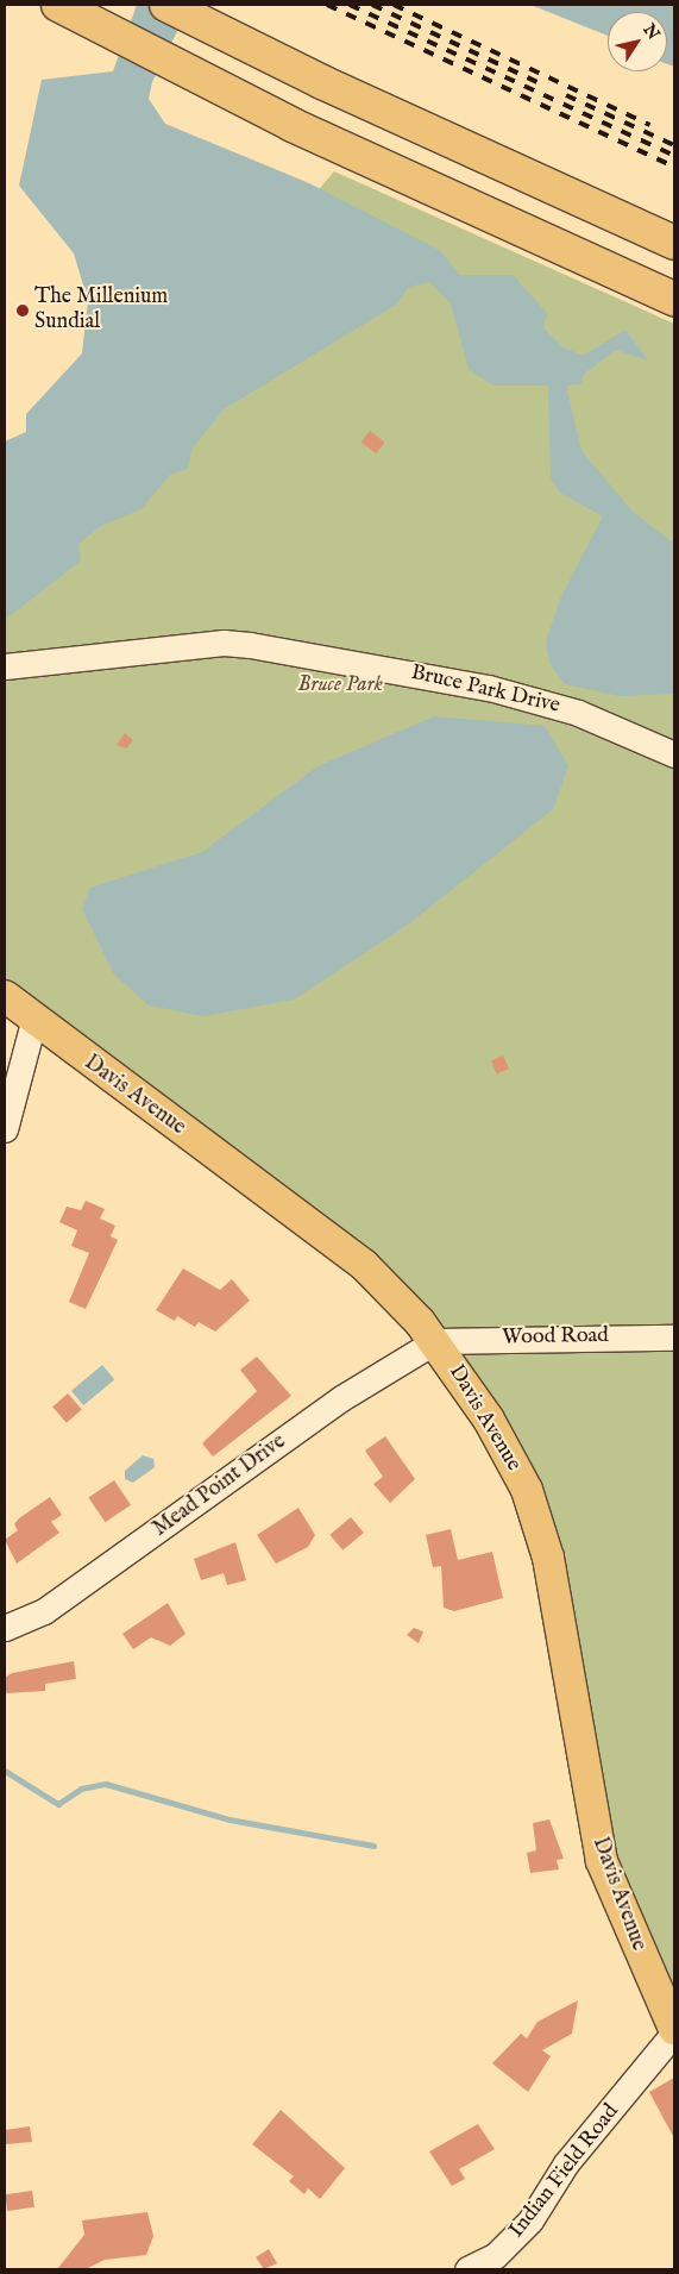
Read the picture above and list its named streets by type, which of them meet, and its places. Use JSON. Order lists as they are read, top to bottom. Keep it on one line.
{"streets":{"main road":["Davis Avenue"],"street":["Bruce Park Drive","Wood Road","Mead Point Drive","Indian Field Road"]},"crossings":[["Davis Avenue","Wood Road"],["Davis Avenue","Mead Point Drive"],["Davis Avenue","Indian Field Road"],["Wood Road","Mead Point Drive"]],"parks":["Bruce Park"],"places":["The Millenium Sundial"],"north":"top right"}
